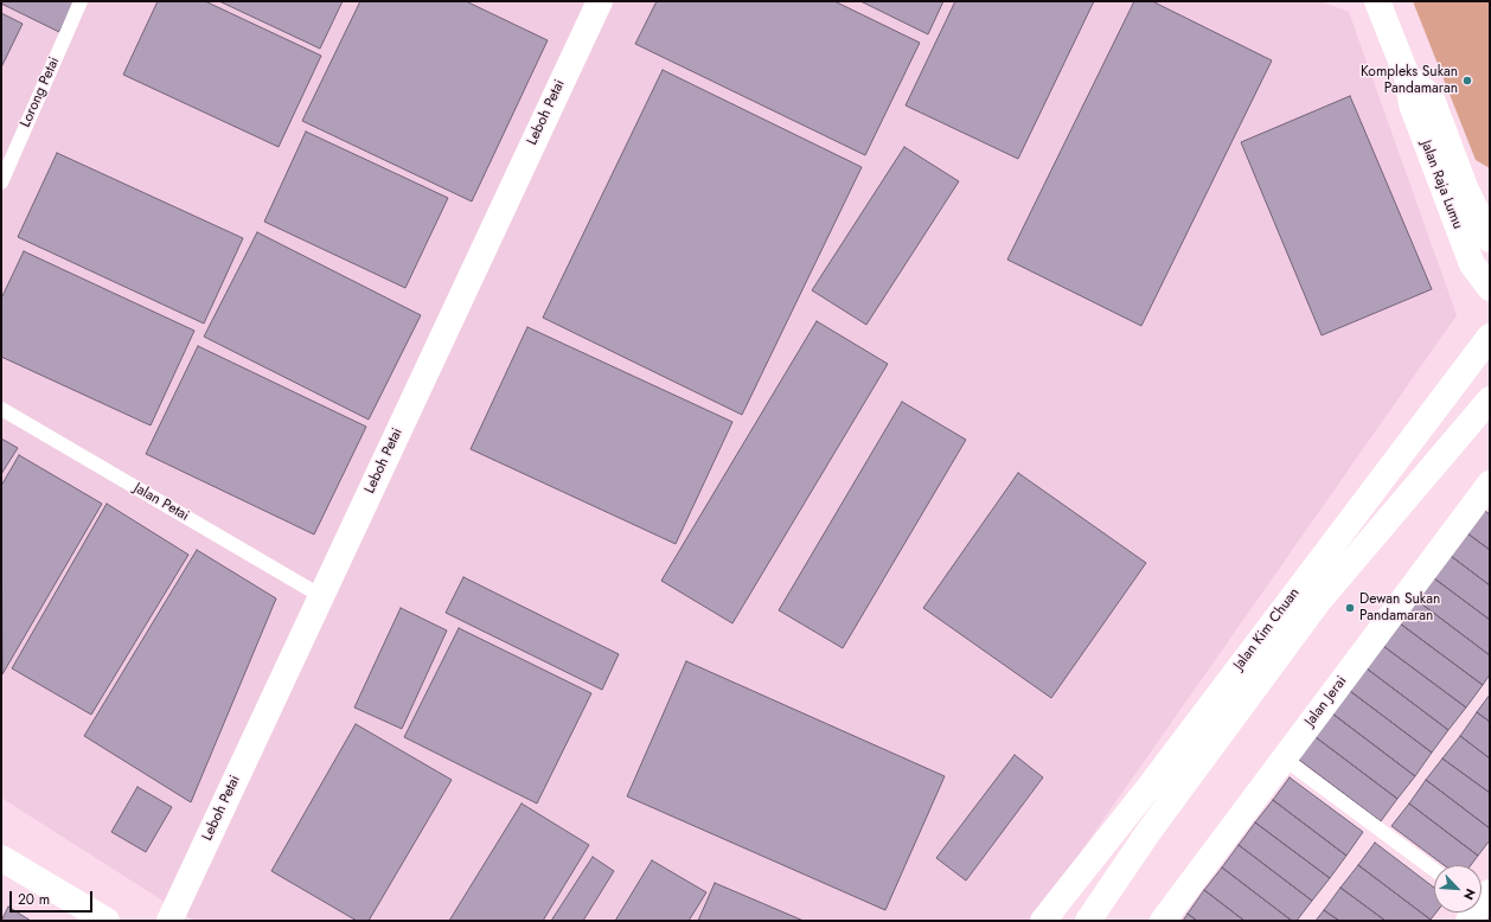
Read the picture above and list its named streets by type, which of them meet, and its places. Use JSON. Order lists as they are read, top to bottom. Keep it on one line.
{"streets":{"street":["Leboh Petai","Jalan Raja Lumu","Jalan Kim Chuan","Jalan Jerai"],"lane":["Lorong Petai","Jalan Petai"]},"crossings":[["Leboh Petai","Jalan Petai"]],"places":["Kompleks Sukan Pandamaran","Dewan Sukan Pandamaran"],"scale_bar":"20 m","north":"bottom right"}
